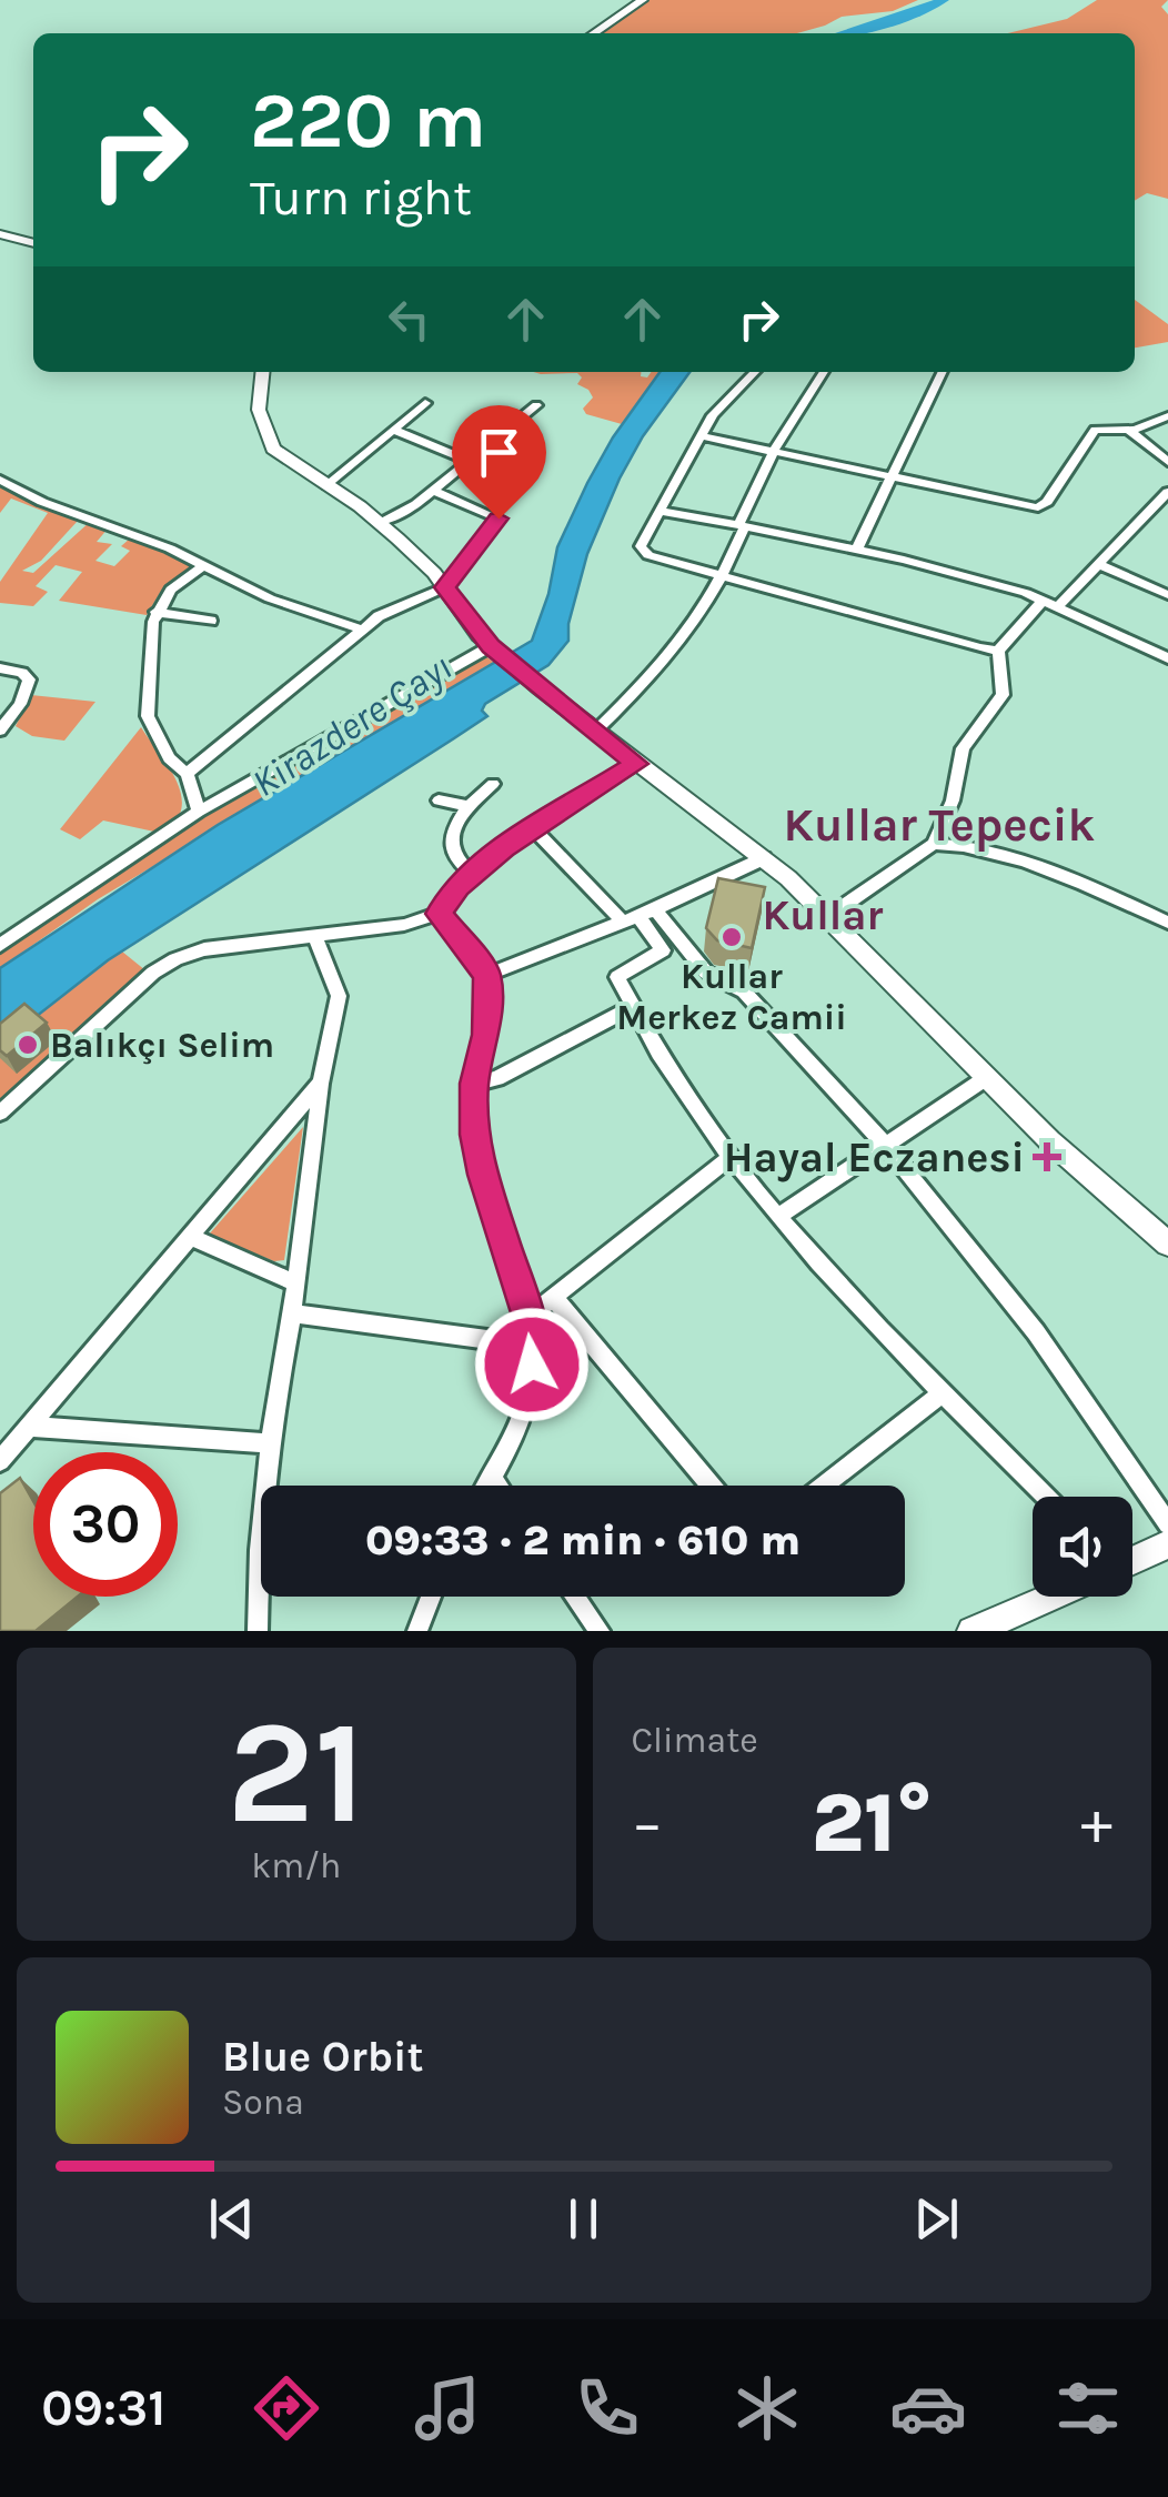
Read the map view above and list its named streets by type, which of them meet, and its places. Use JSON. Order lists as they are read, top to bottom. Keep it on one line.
{"districts":["Kullar Tepecik","Kullar"],"water":["Kirazdere Çayı"],"places":{"other":["Kullar Merkez Camii","Balıkçı Selim"],"health":["Hayal Eczanesi"]},"page":{"turn":["220 m","Turn right"],"limit":"30","trip":"09:33 · 2 min · 610 m","tile":[["21","km/h"],"Climate"],"heat":["−","21°","+"],"song":["Blue Orbit","Sona"],"tabs":"09:31"}}
